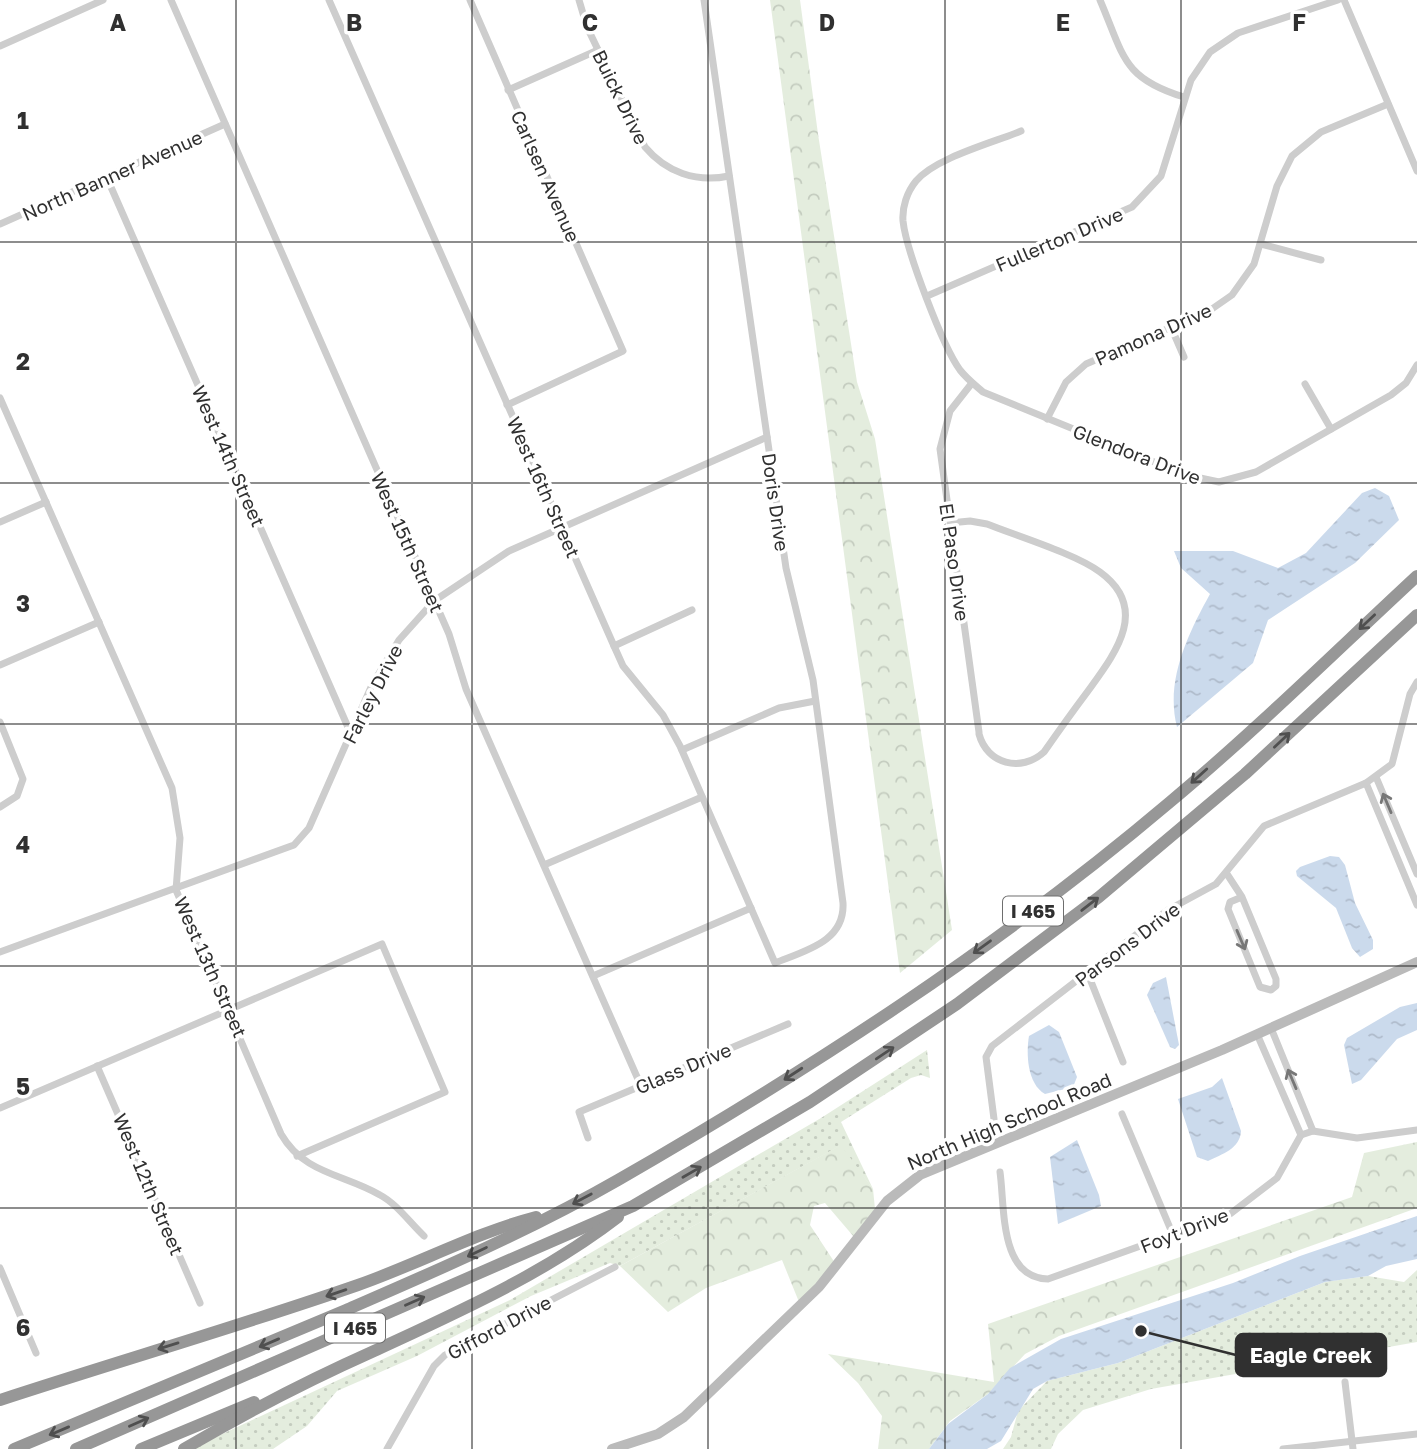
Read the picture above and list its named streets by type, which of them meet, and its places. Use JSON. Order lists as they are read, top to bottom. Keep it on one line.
{"streets":{"highway":["I 465"],"street":["Buick Drive","North Banner Avenue","Carlsen Avenue","Fullerton Drive","Pamona Drive","Glendora Drive","West 14th Street","West 16th Street","Doris Drive","West 15th Street","El Paso Drive","Farley Drive","Parsons Drive","West 13th Street","Glass Drive","North High School Road","West 12th Street","Foyt Drive","Gifford Drive"]},"crossings":[["Buick Drive","Doris Drive"],["North Banner Avenue","West 14th Street"],["North Banner Avenue","West 15th Street"],["Carlsen Avenue","West 16th Street"],["Fullerton Drive","Glendora Drive"],["Pamona Drive","Glendora Drive"],["Glendora Drive","El Paso Drive"],["West 14th Street","Farley Drive"],["West 16th Street","Doris Drive"],["West 16th Street","Farley Drive"],["Doris Drive","Farley Drive"],["West 15th Street","Farley Drive"],["West 15th Street","Glass Drive"],["Farley Drive","West 13th Street"]],"places":["Eagle Creek"],"grid":{"columns":["A","B","C","D","E","F"],"rows":["1","2","3","4","5","6"]}}
